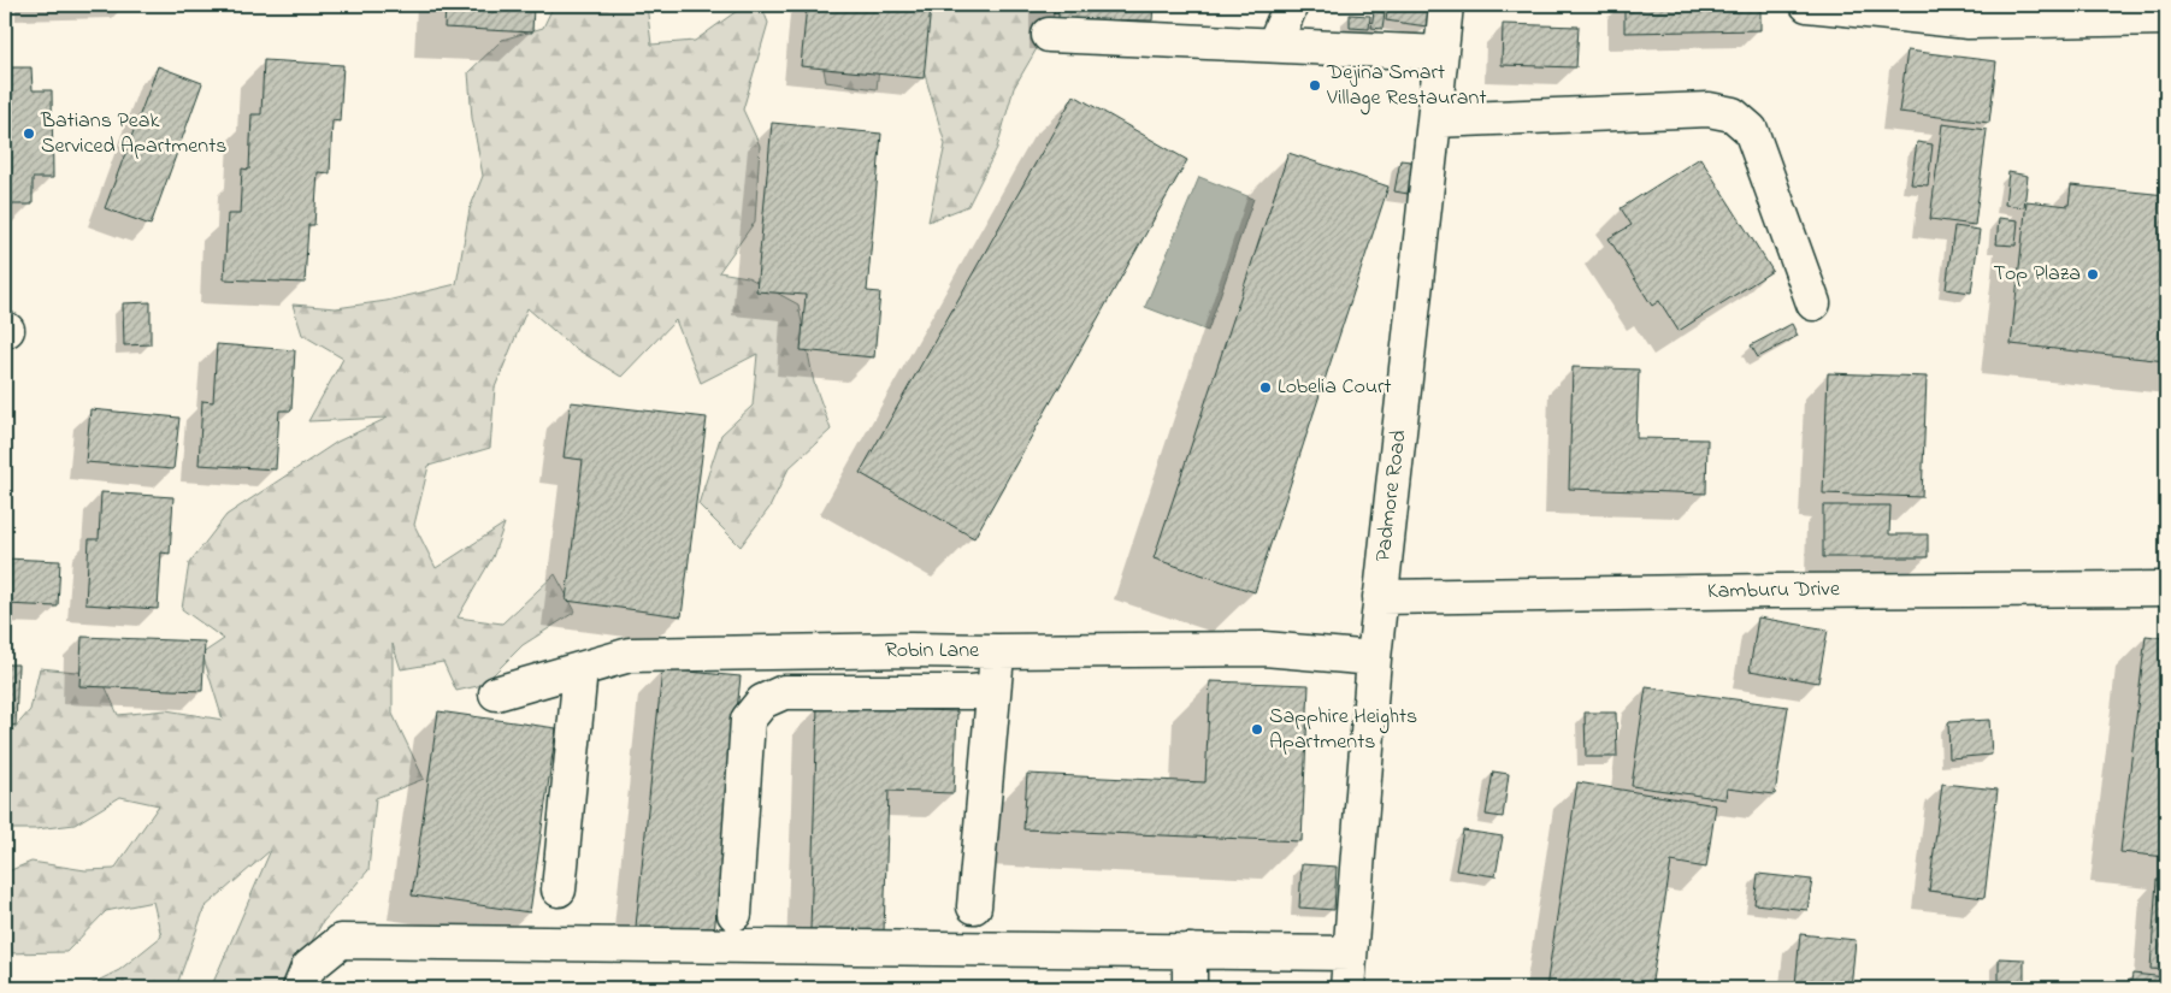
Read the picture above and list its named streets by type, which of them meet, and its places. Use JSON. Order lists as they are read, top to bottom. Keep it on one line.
{"streets":{"street":["Padmore Road","Kamburu Drive","Robin Lane"]},"crossings":[["Padmore Road","Kamburu Drive"],["Padmore Road","Robin Lane"]],"places":["Dejina Smart Village Restaurant","Batians Peak Serviced Apartments","Top Plaza","Lobelia Court","Sapphire Heights Apartments"]}
